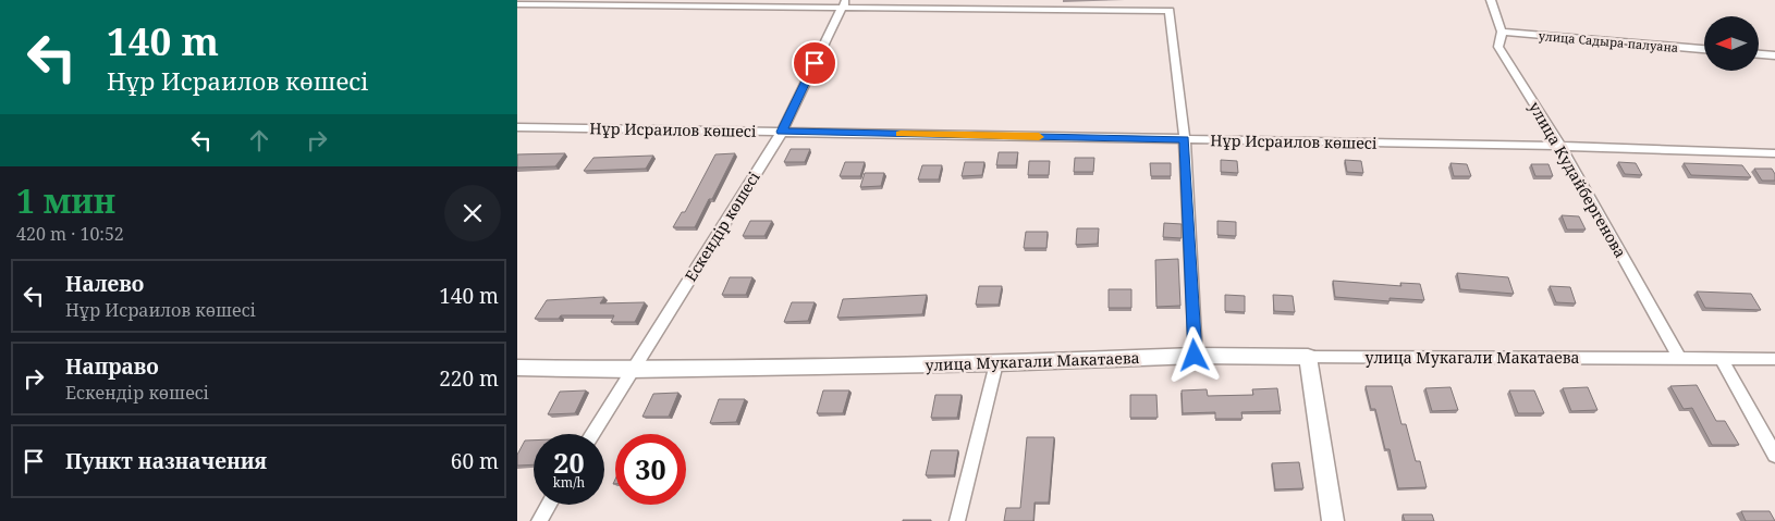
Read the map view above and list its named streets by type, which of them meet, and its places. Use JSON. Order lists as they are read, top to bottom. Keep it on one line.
{"streets":{"street":["улица Садыра-палуана","Нұр Исраилов көшесі","улица Кудайбергенова","Ескендір көшесі","улица Мукагали Макатаева"]},"crossings":[["улица Садыра-палуана","улица Кудайбергенова"],["Нұр Исраилов көшесі","улица Кудайбергенова"],["Нұр Исраилов көшесі","Ескендір көшесі"],["улица Кудайбергенова","улица Мукагали Макатаева"],["Ескендір көшесі","улица Мукагали Макатаева"]],"north":"left","page":{"turn":["140 m","Нұр Исраилов көшесі"],"heading":["1 мин","420 m · 10:52"],"list":[{"name":"Налево","note":"Нұр Исраилов көшесі","value":"140 m"},{"name":"Направо","note":"Ескендір көшесі","value":"220 m"},{"name":"Пункт назначения","value":"60 m"}],"speed":"20 km/h","limit":"30"}}
